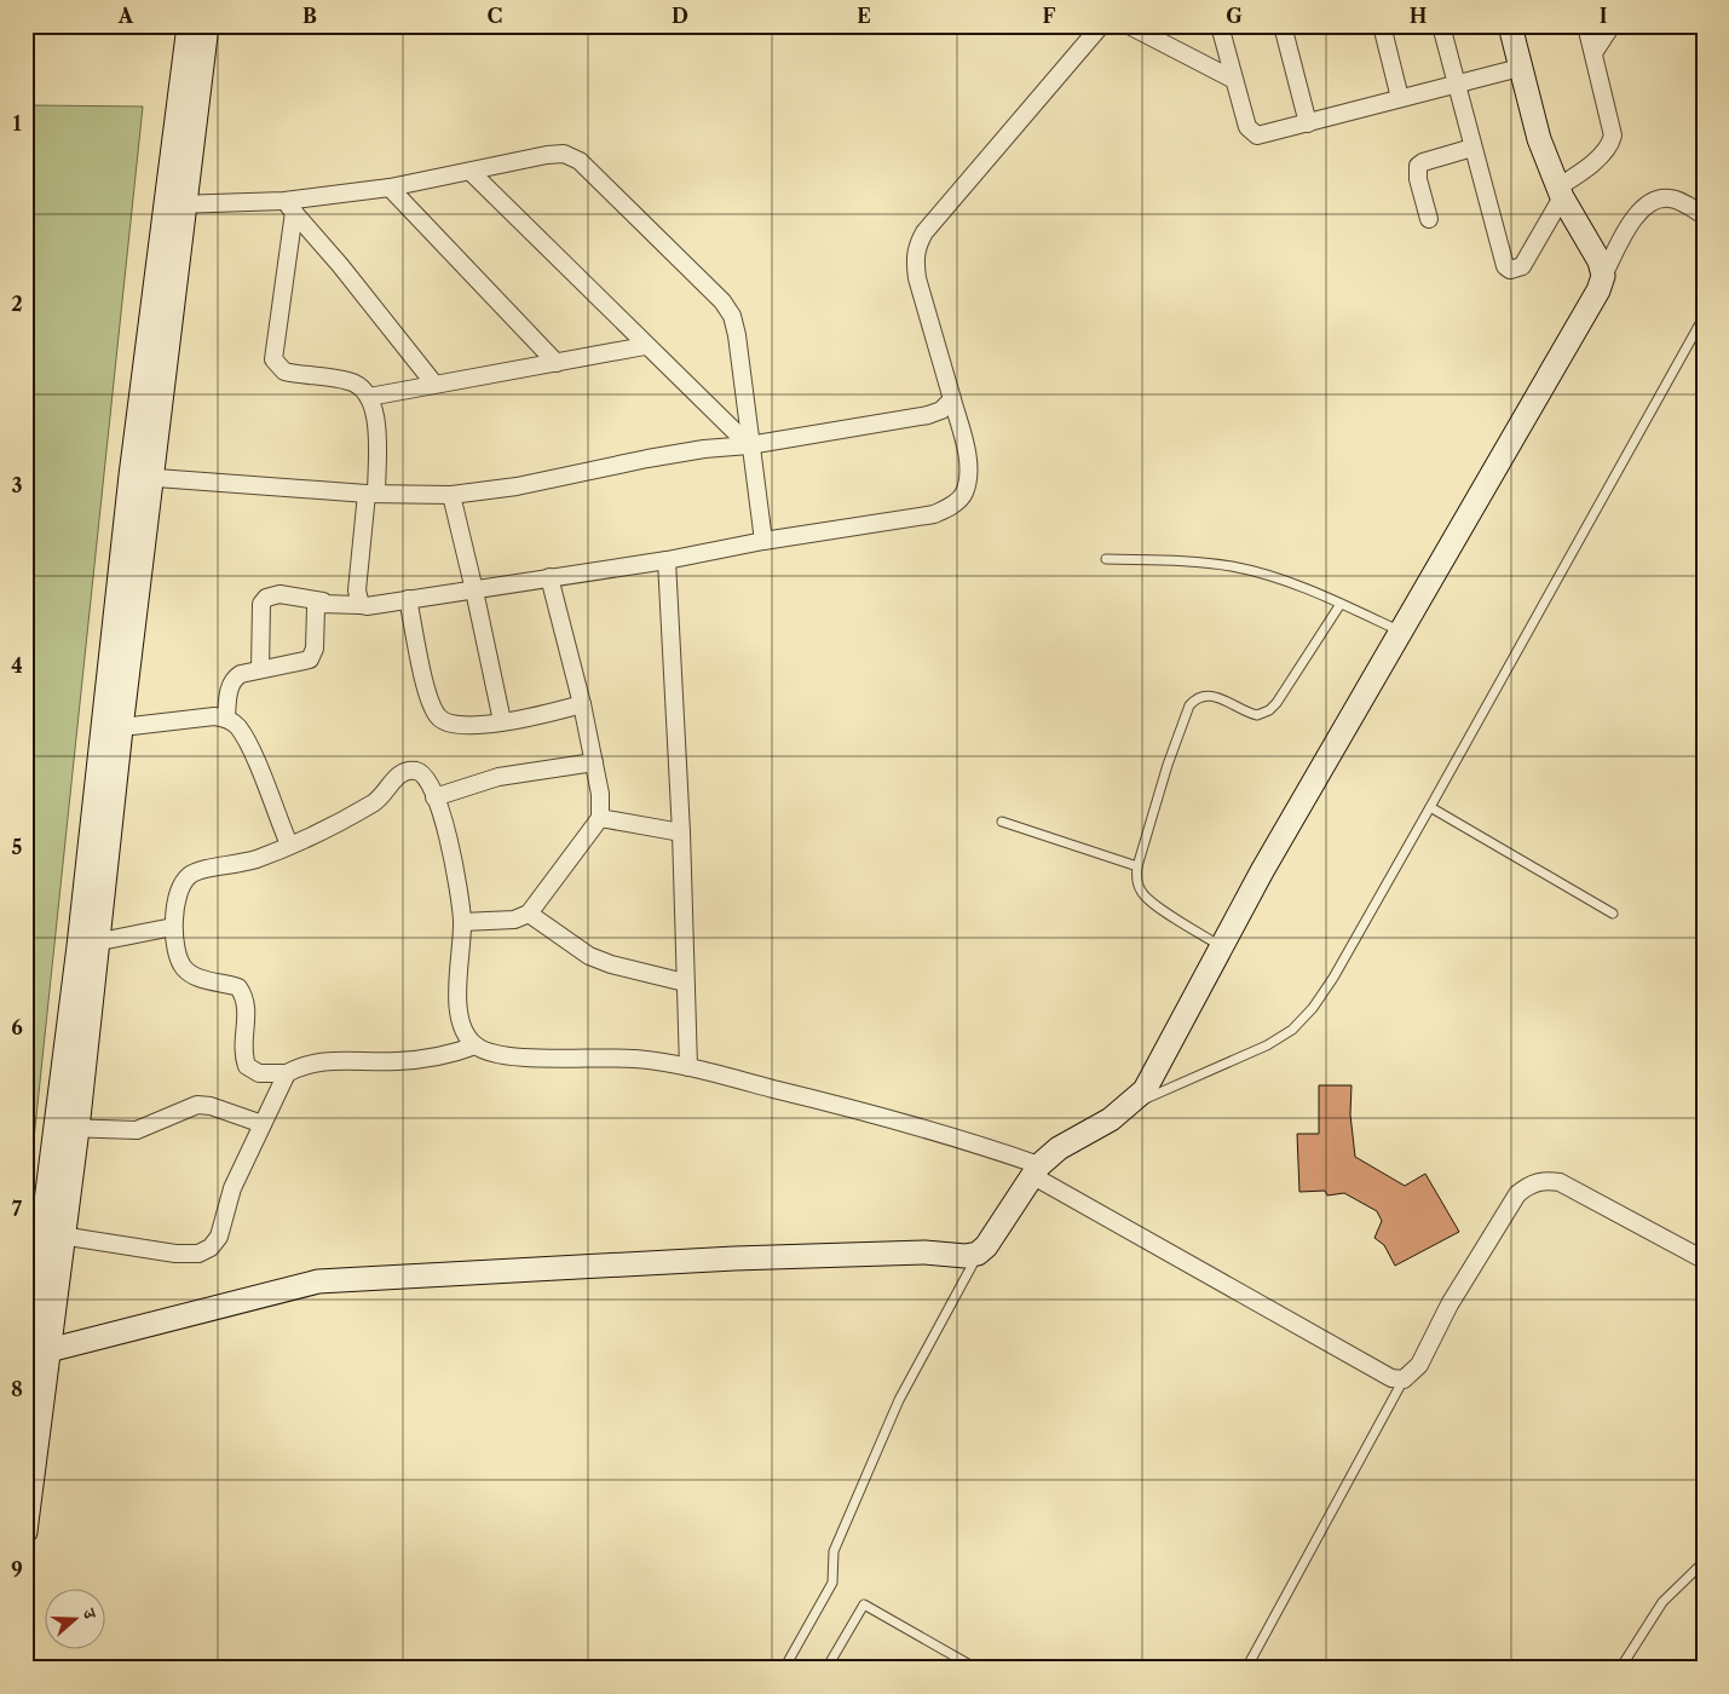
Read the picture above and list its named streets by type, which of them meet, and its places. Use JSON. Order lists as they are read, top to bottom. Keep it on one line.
{"north":"right","grid":{"columns":["A","B","C","D","E","F","G","H","I"],"rows":["1","2","3","4","5","6","7","8","9"]}}
